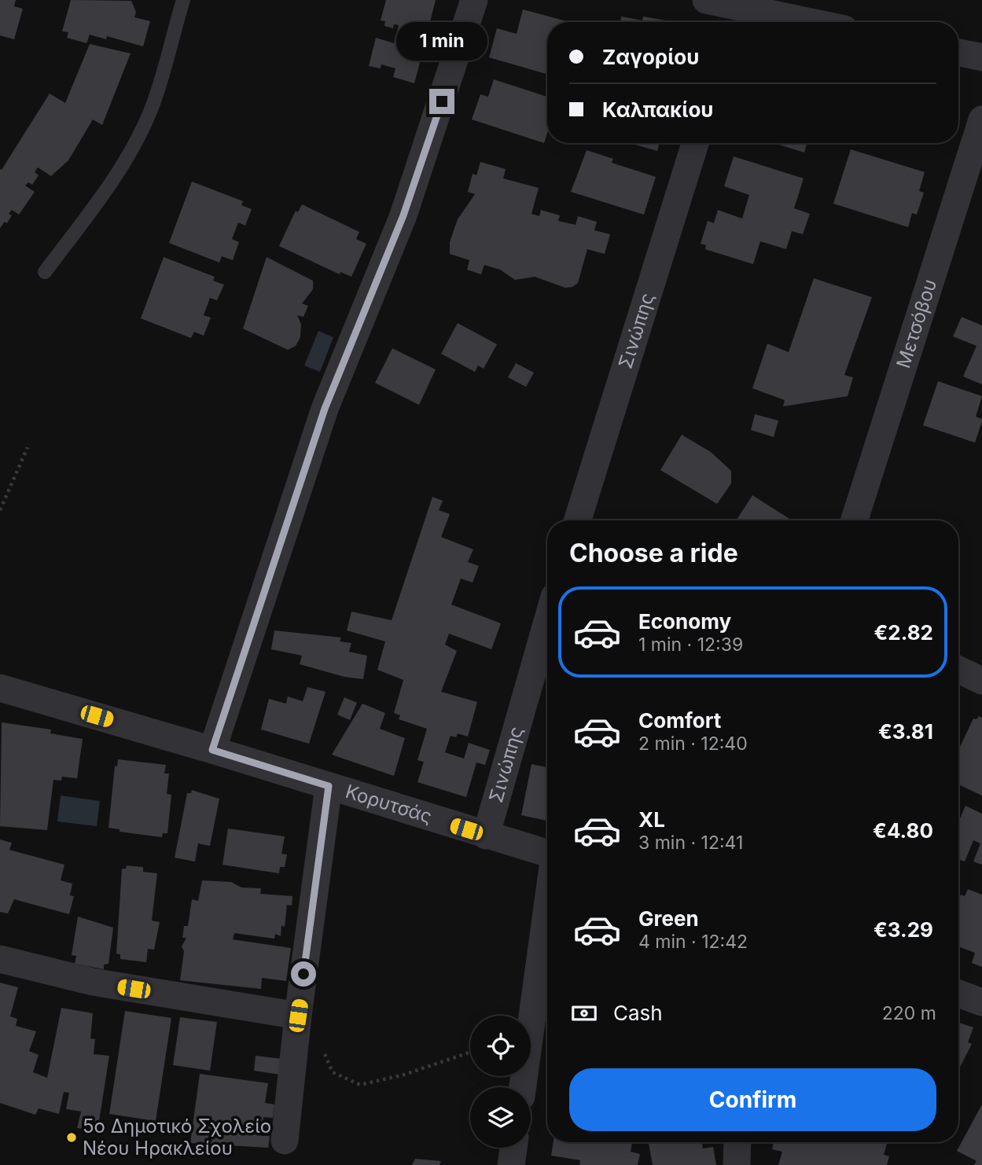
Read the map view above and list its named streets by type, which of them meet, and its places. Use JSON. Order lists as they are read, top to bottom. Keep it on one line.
{"streets":{"street":["Μετσόβου","Σινώπης","Κορυτσάς"]},"crossings":[["Σινώπης","Κορυτσάς"]],"places":["5ο Δημοτικό Σχολείο Νέου Ηρακλείου"],"page":{"bubble":"1 min","banner":["Ζαγορίου","Καλπακίου"],"heading":"Choose a ride","list":[{"name":"Economy","note":"1 min · 12:39","value":"€2.82"},{"name":"Comfort","note":"2 min · 12:40","value":"€3.81"},{"name":"XL","note":"3 min · 12:41","value":"€4.80"},{"name":"Green","note":"4 min · 12:42","value":"€3.29"}],"pay":["Cash","220 m"],"buttons":"Confirm"}}
